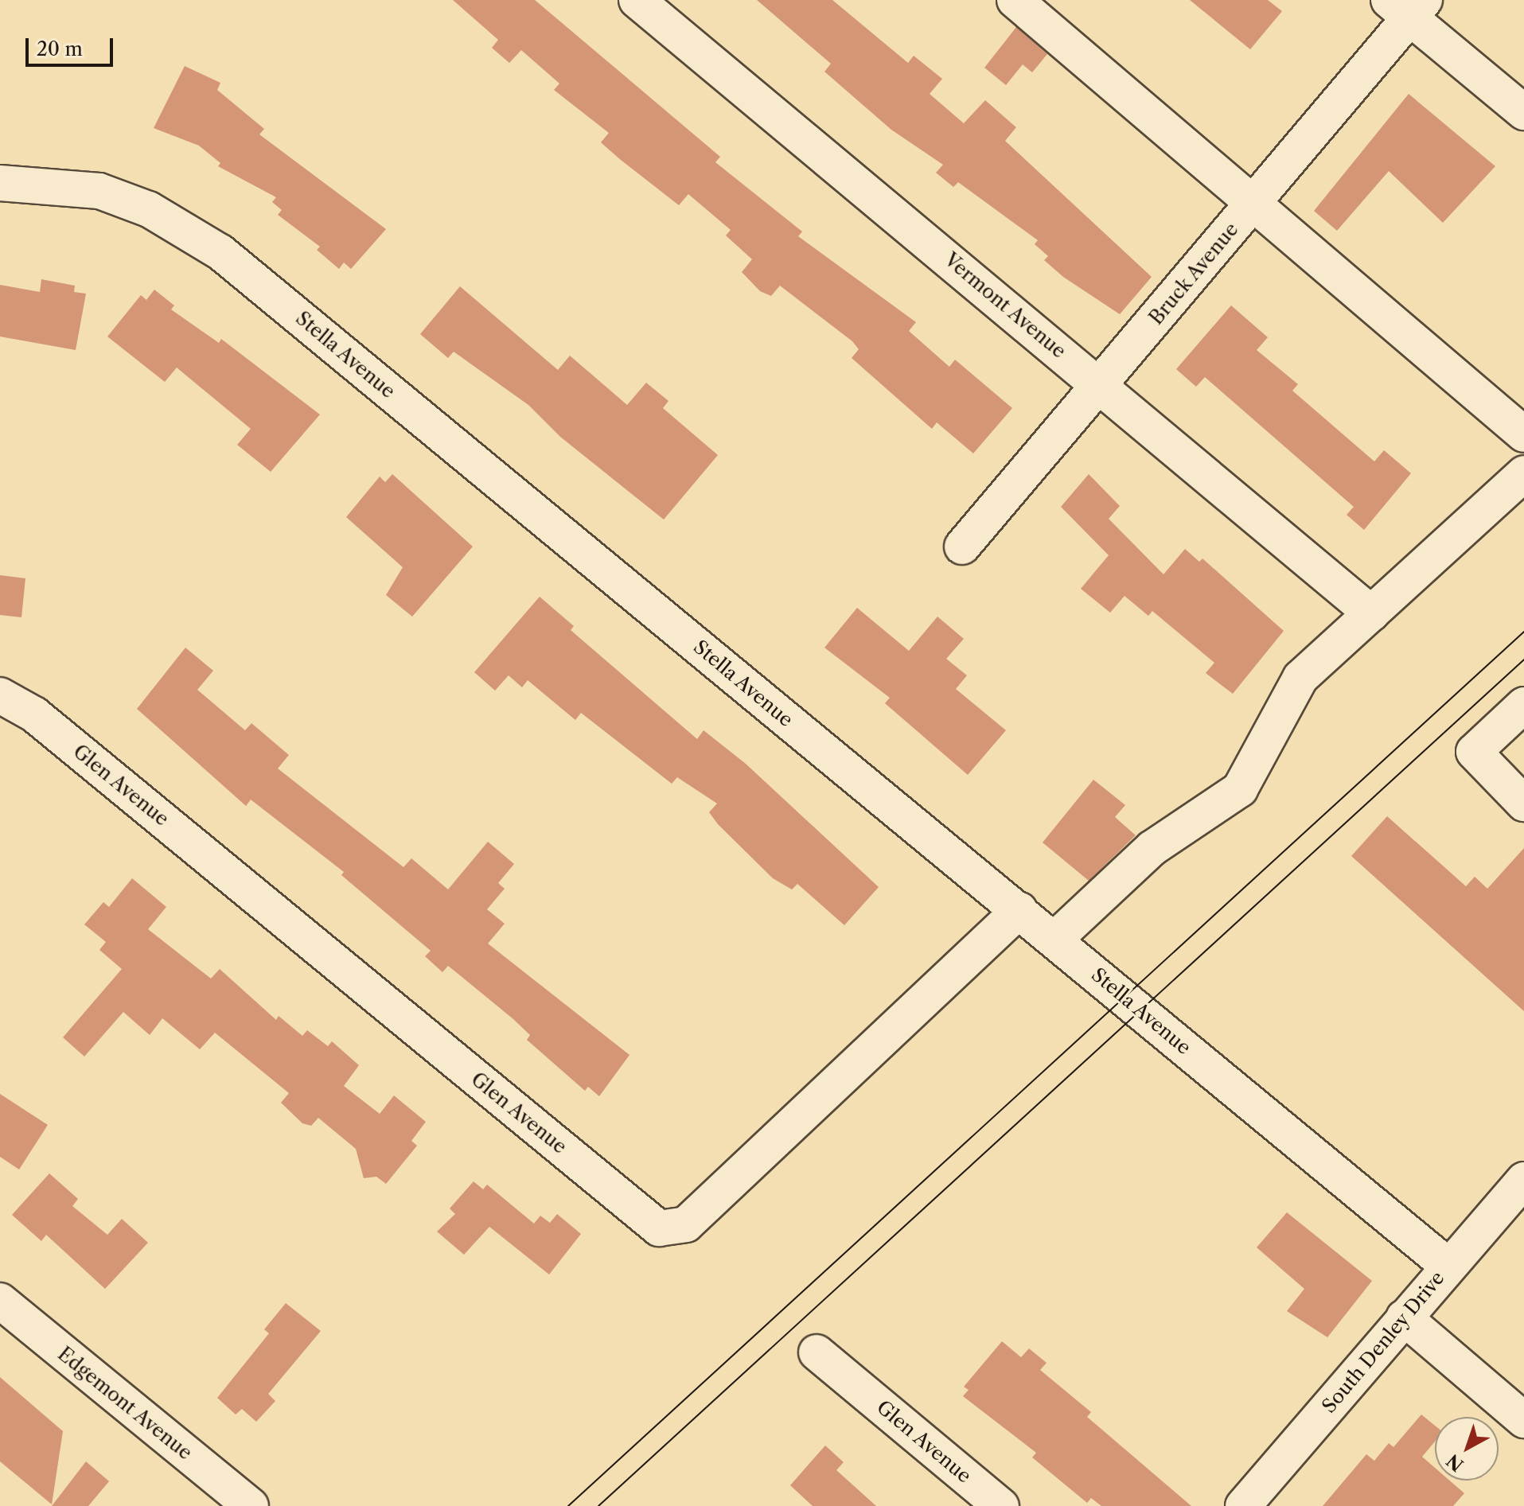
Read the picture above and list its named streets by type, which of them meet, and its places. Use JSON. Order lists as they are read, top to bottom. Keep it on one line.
{"streets":{"street":["Bruck Avenue","Vermont Avenue","Stella Avenue","Glen Avenue","South Denley Drive","Edgemont Avenue"]},"crossings":[["Bruck Avenue","Vermont Avenue"],["Stella Avenue","Glen Avenue"],["Stella Avenue","South Denley Drive"]],"scale_bar":"20 m","north":"bottom left"}
